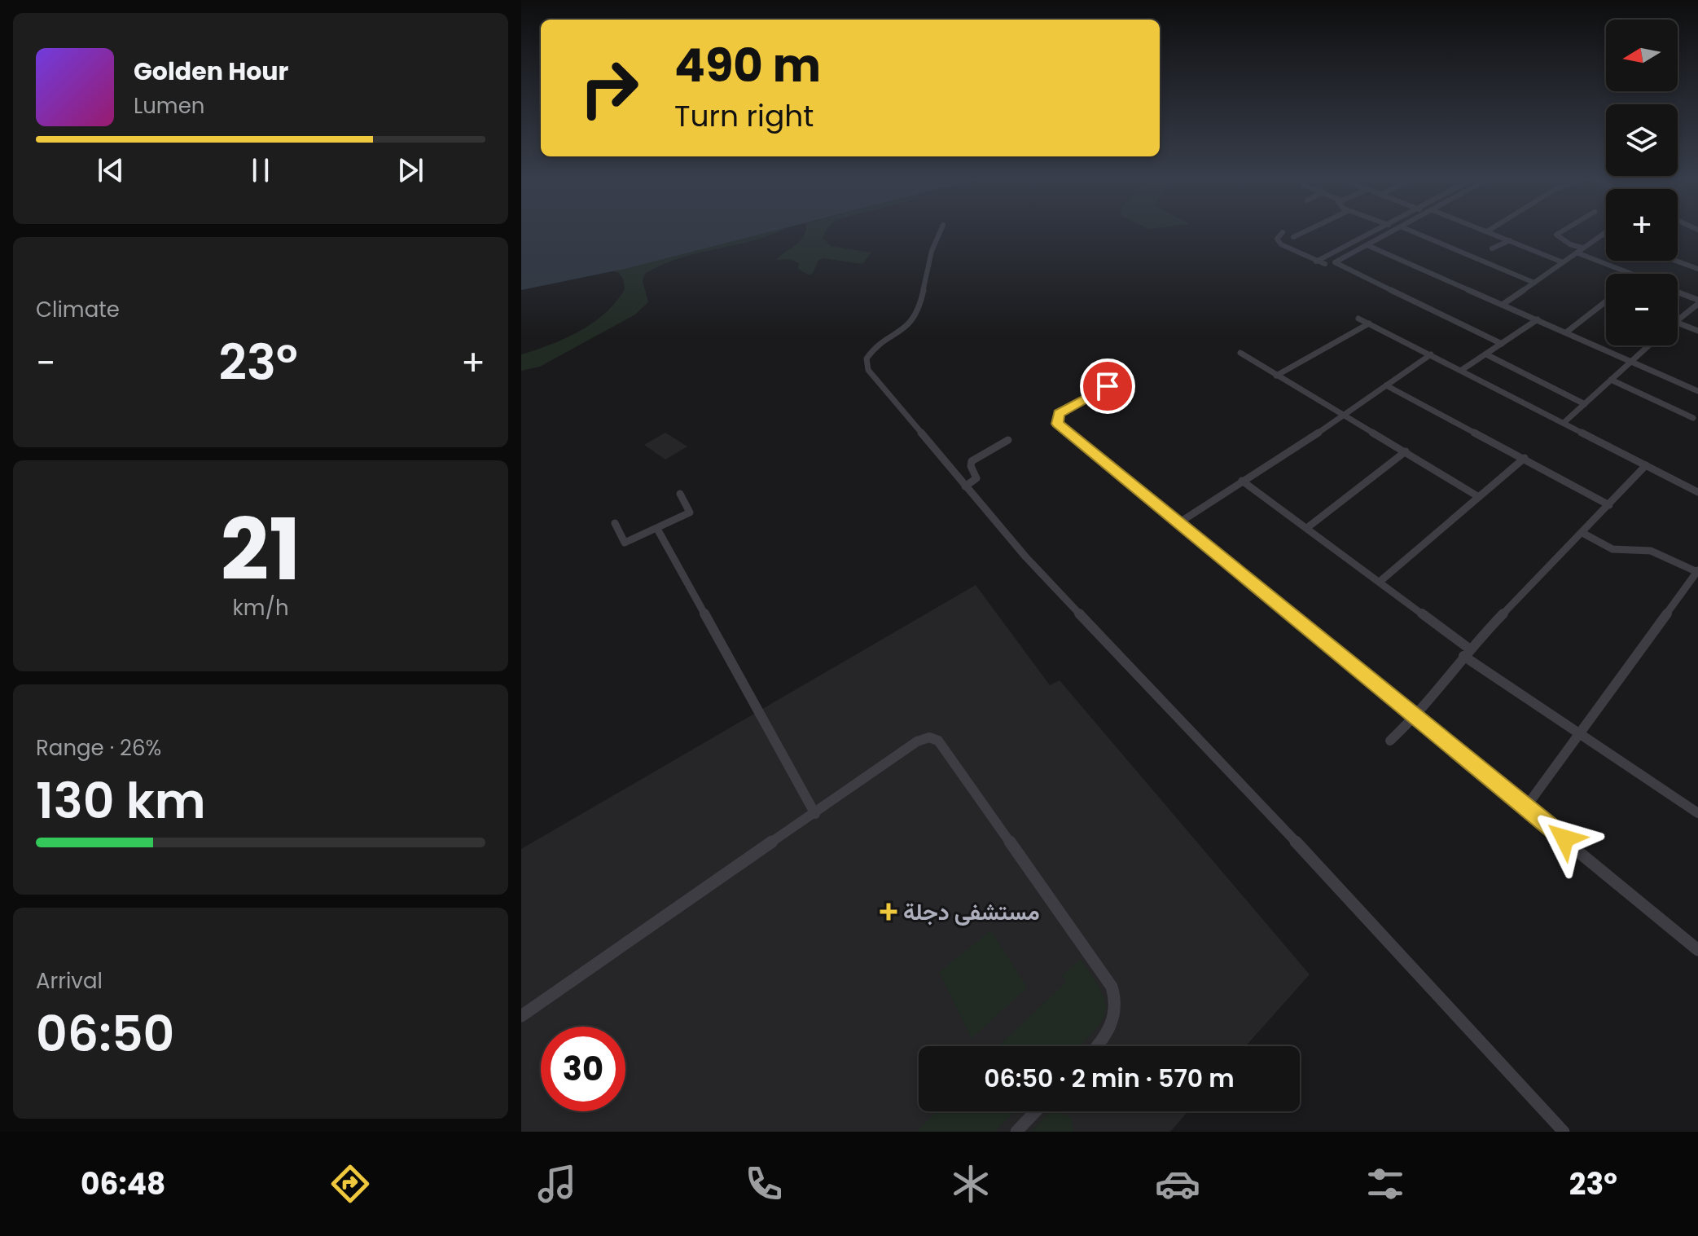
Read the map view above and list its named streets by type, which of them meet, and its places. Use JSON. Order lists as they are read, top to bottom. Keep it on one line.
{"places":{"health":["مستشفى دجلة"]},"north":"left","page":{"map_buttons":["+","−"],"turn":["490 m","Turn right"],"song":["Golden Hour","Lumen"],"tile":["Climate",["21","km/h"],["Range · 26%","130 km"],["Arrival","06:50"]],"heat":["−","23°","+"],"limit":"30","trip":"06:50 · 2 min · 570 m","tabs":["06:48","23°"]}}
